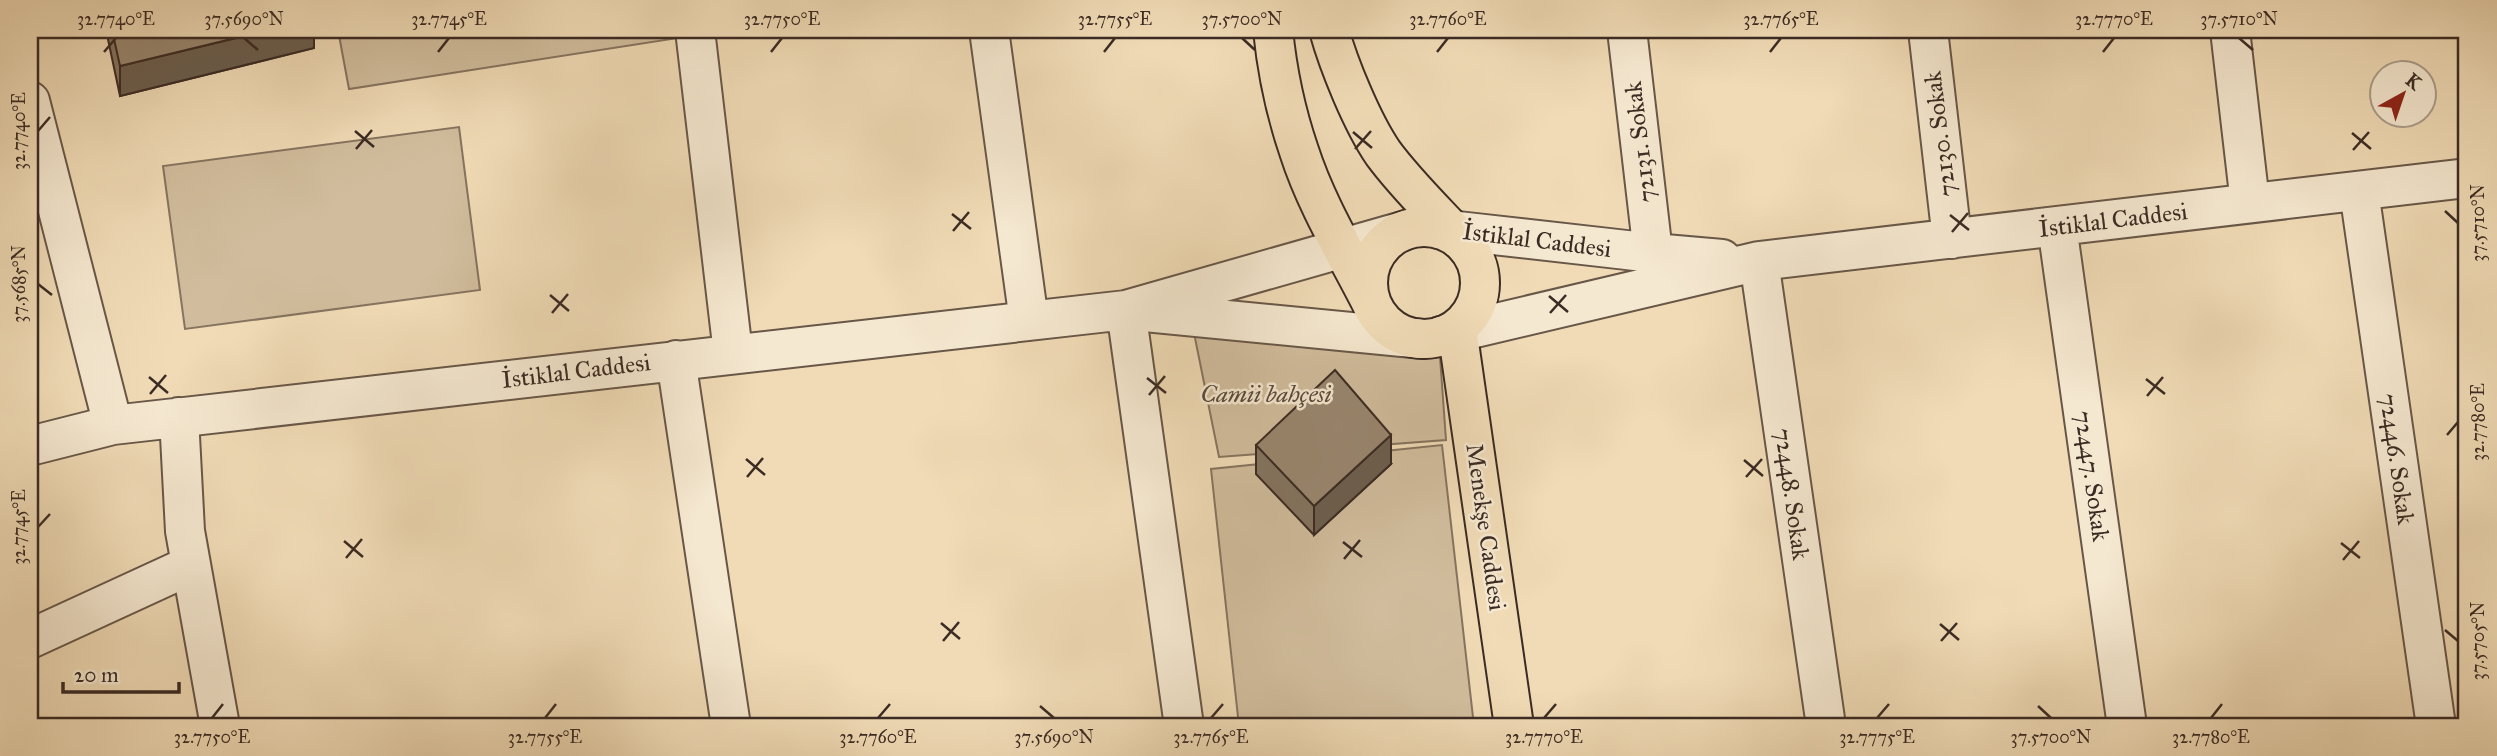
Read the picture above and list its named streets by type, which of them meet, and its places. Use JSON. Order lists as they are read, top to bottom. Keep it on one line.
{"streets":{"main road":["İstiklal Caddesi","Menekşe Caddesi"],"street":["72130. Sokak","72131. Sokak","72446. Sokak","72447. Sokak","72448. Sokak"]},"crossings":[["72130. Sokak","İstiklal Caddesi"],["72131. Sokak","İstiklal Caddesi"],["İstiklal Caddesi","72446. Sokak"],["İstiklal Caddesi","72447. Sokak"],["İstiklal Caddesi","72448. Sokak"],["İstiklal Caddesi","Menekşe Caddesi"]],"parks":["Camii bahçesi"],"scale_bar":"20 m","north":"top right","coordinates":["32.7740°E","37.5690°N","32.7745°E","32.7750°E","32.7755°E","37.5700°N","32.7760°E","32.7765°E","32.7770°E","37.5710°N","37.5685°N","32.7780°E","37.5705°N","32.7775°E"]}
